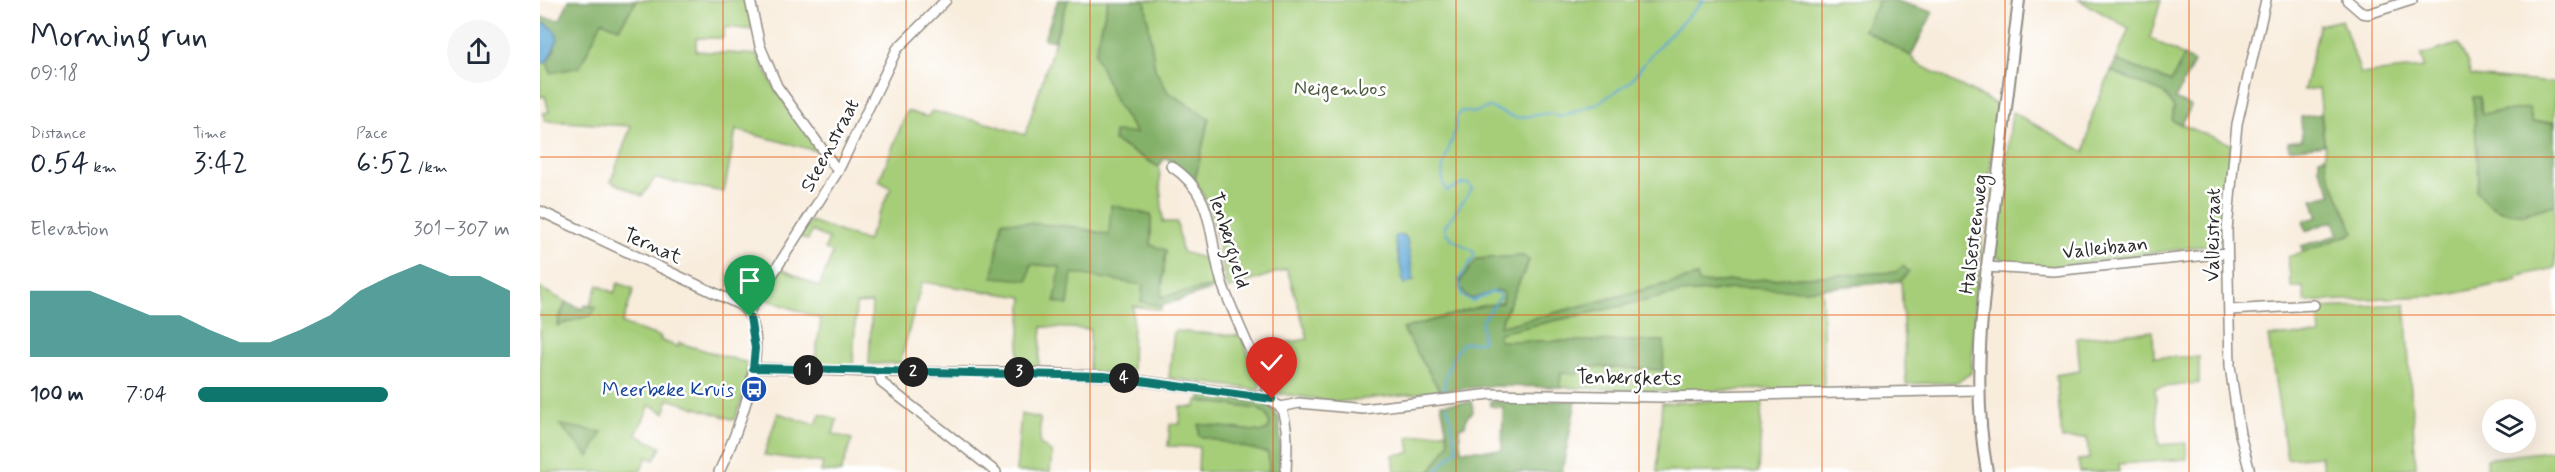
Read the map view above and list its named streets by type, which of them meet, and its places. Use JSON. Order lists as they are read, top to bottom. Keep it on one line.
{"streets":{"main road":["Halsesteenweg"],"street":["Steenstraat","Valleistraat","Tenbergveld","Ternat","Valleibaan","Tenbergkets"]},"crossings":[["Steenstraat","Ternat"],["Halsesteenweg","Valleibaan"],["Halsesteenweg","Tenbergkets"],["Valleistraat","Valleibaan"]],"parks":["Neigembos"],"places":{"bus stop":["Meerbeke Kruis"]},"page":{"heading":["Morning run","09:18"],"stats":[["Distance","0.54 km"],["Time","3:42"],["Pace","6:52 /km"]],"chart":["Elevation","301–307 m"],"pins":["1","2","3","4"],"list":[{"name":"100 m","note":"7:04"}]}}
